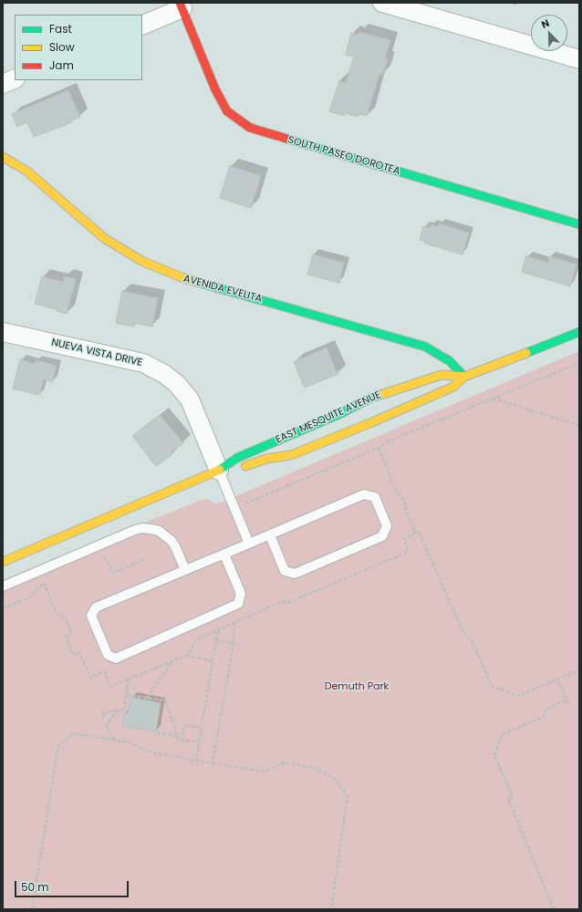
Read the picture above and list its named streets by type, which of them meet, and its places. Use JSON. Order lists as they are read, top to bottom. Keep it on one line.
{"streets":{"street":["SOUTH PASEO DOROTEA","AVENIDA EVELITA","NUEVA VISTA DRIVE","EAST MESQUITE AVENUE"]},"crossings":[["AVENIDA EVELITA","EAST MESQUITE AVENUE"],["NUEVA VISTA DRIVE","EAST MESQUITE AVENUE"]],"parks":["Demuth Park"],"legend":["Fast","Slow","Jam"],"scale_bar":"50 m","north":"top left"}
